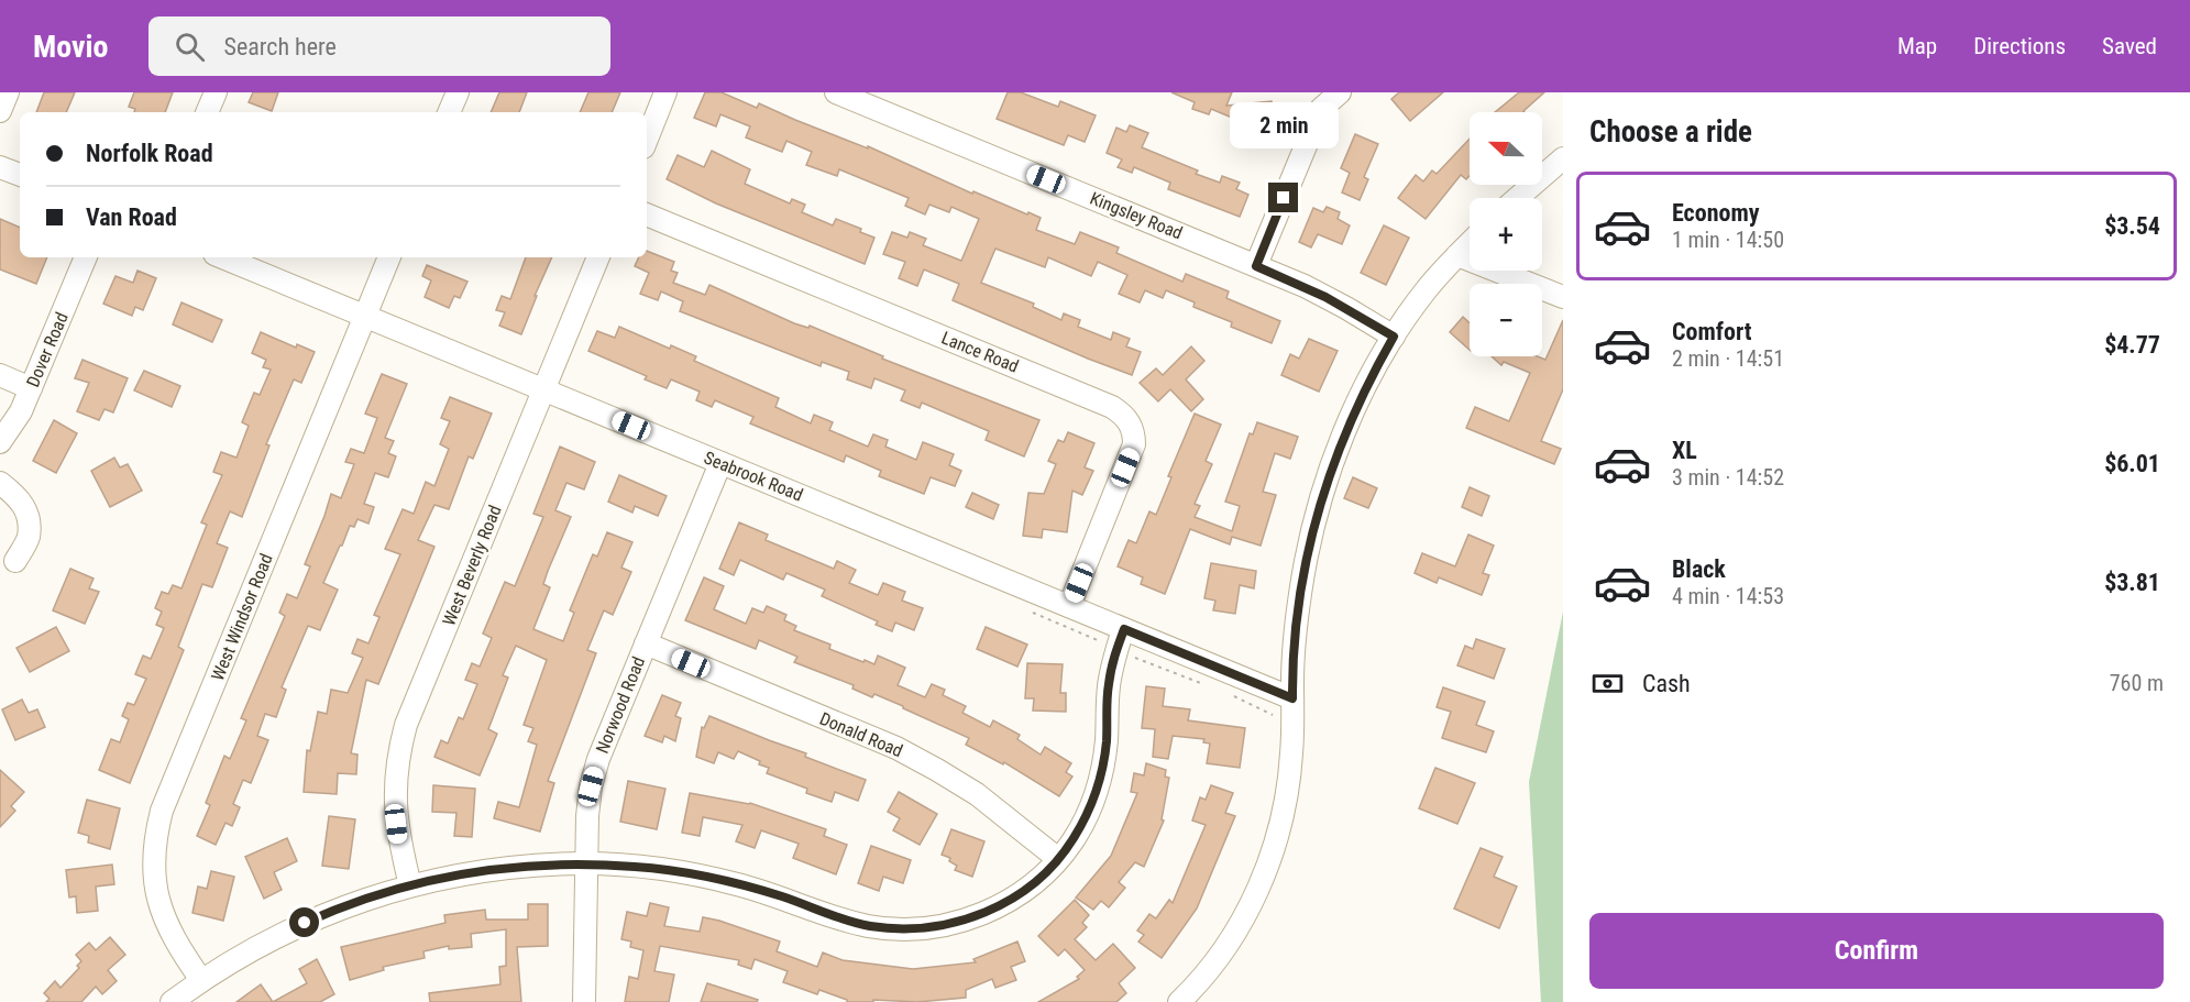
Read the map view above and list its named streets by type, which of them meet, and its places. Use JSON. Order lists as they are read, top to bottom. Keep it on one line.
{"streets":{"street":["Kingsley Road","Dover Road","Lance Road","Seabrook Road","West Beverly Road","West Windsor Road","Norwood Road","Donald Road"]},"crossings":[["Lance Road","Seabrook Road"],["Seabrook Road","West Beverly Road"],["Seabrook Road","West Windsor Road"],["Seabrook Road","Norwood Road"],["Norwood Road","Donald Road"]],"north":"left","page":{"header":"Movio","search":"Search here","nav":["Map","Directions","Saved"],"heading":"Choose a ride","bubble":"2 min","map_buttons":["+","−"],"banner":["Norfolk Road","Van Road"],"list":[{"name":"Economy","note":"1 min · 14:50","value":"$3.54"},{"name":"Comfort","note":"2 min · 14:51","value":"$4.77"},{"name":"XL","note":"3 min · 14:52","value":"$6.01"},{"name":"Black","note":"4 min · 14:53","value":"$3.81"}],"pay":["Cash","760 m"],"buttons":"Confirm"}}
